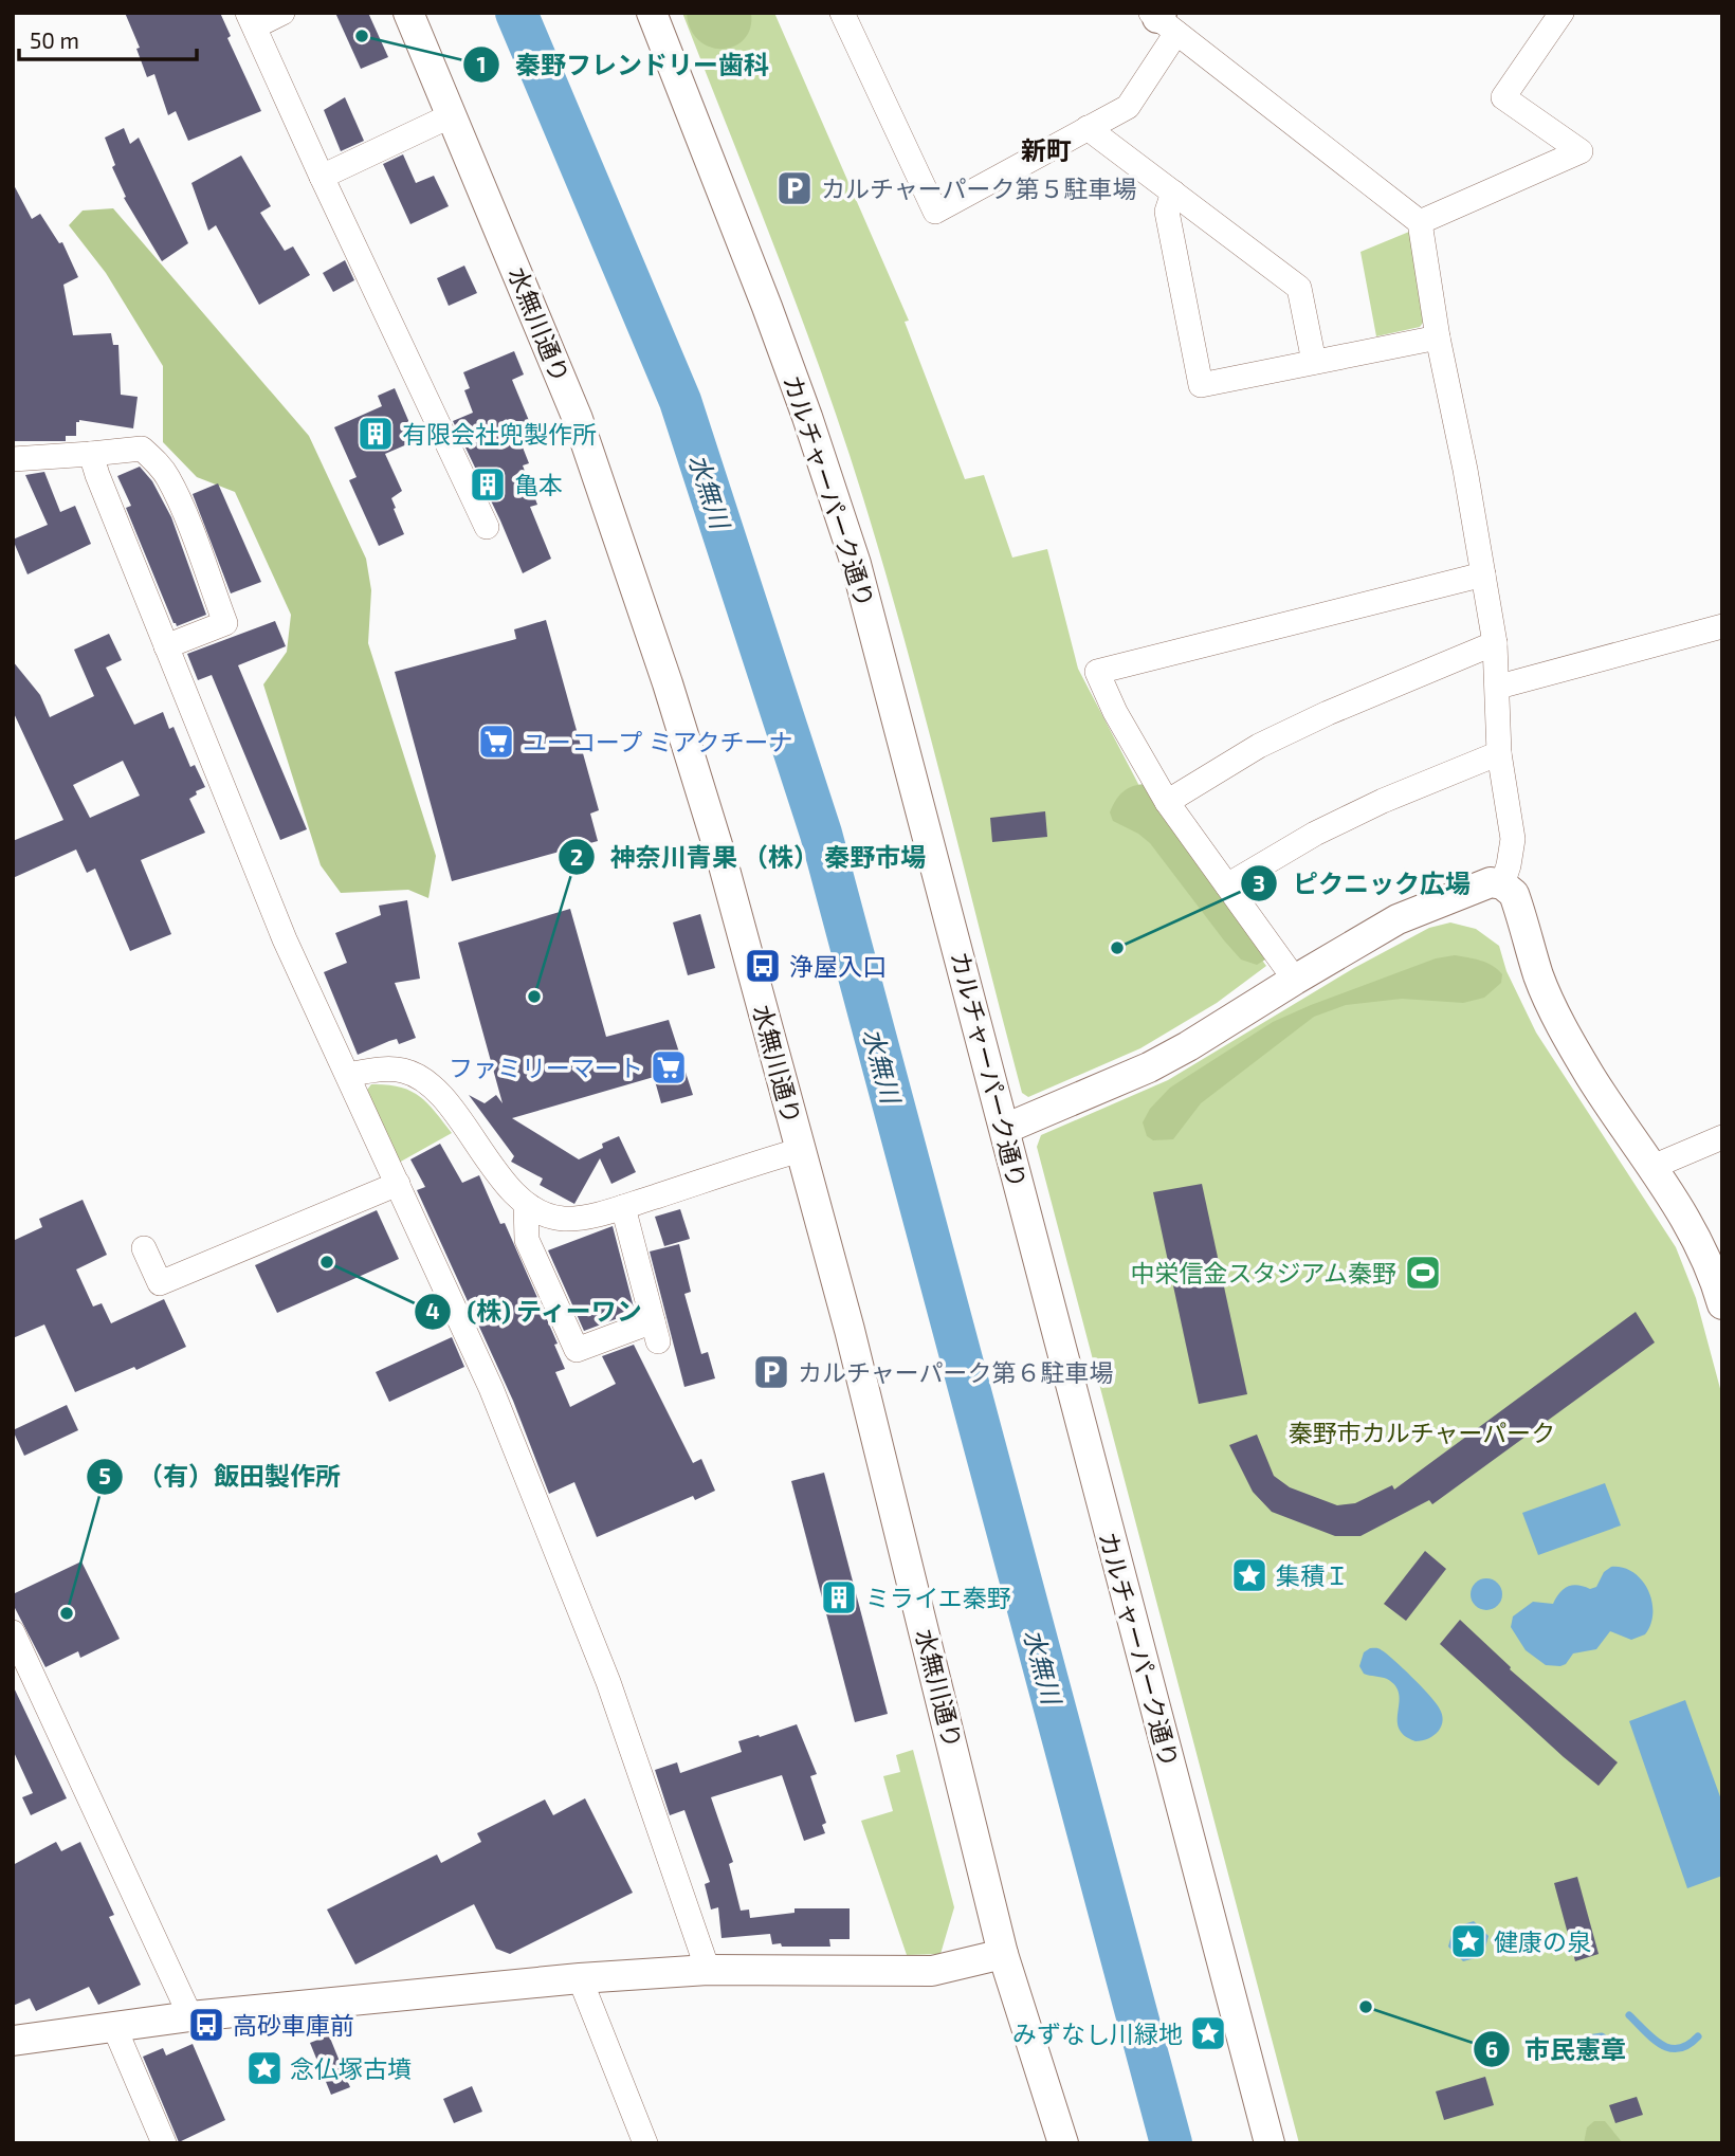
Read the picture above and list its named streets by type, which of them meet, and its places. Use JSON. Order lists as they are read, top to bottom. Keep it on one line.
{"streets":{"street":["水無川通り","カルチャーパーク通り"]},"districts":["新町"],"water":["水無川"],"parks":["秦野市カルチャーパーク"],"places":{"other":["秦野フレンドリー歯科","ピクニック広場","神奈川青果 （株） 秦野市場","(株) ティーワン","（有）飯田製作所","市民憲章"],"parking":["カルチャーパーク第５駐車場","カルチャーパーク第６駐車場"],"building":["有限会社兜製作所","亀本","ミライエ秦野"],"supermarket":["ユーコープ ミアクチーナ","ファミリーマート"],"bus stop":["浄屋入口","高砂車庫前"],"sports":["中栄信金スタジアム秦野"],"place":["集積Ｉ","健康の泉","みずなし川緑地","念仏塚古墳"]},"scale_bar":"50 m"}
